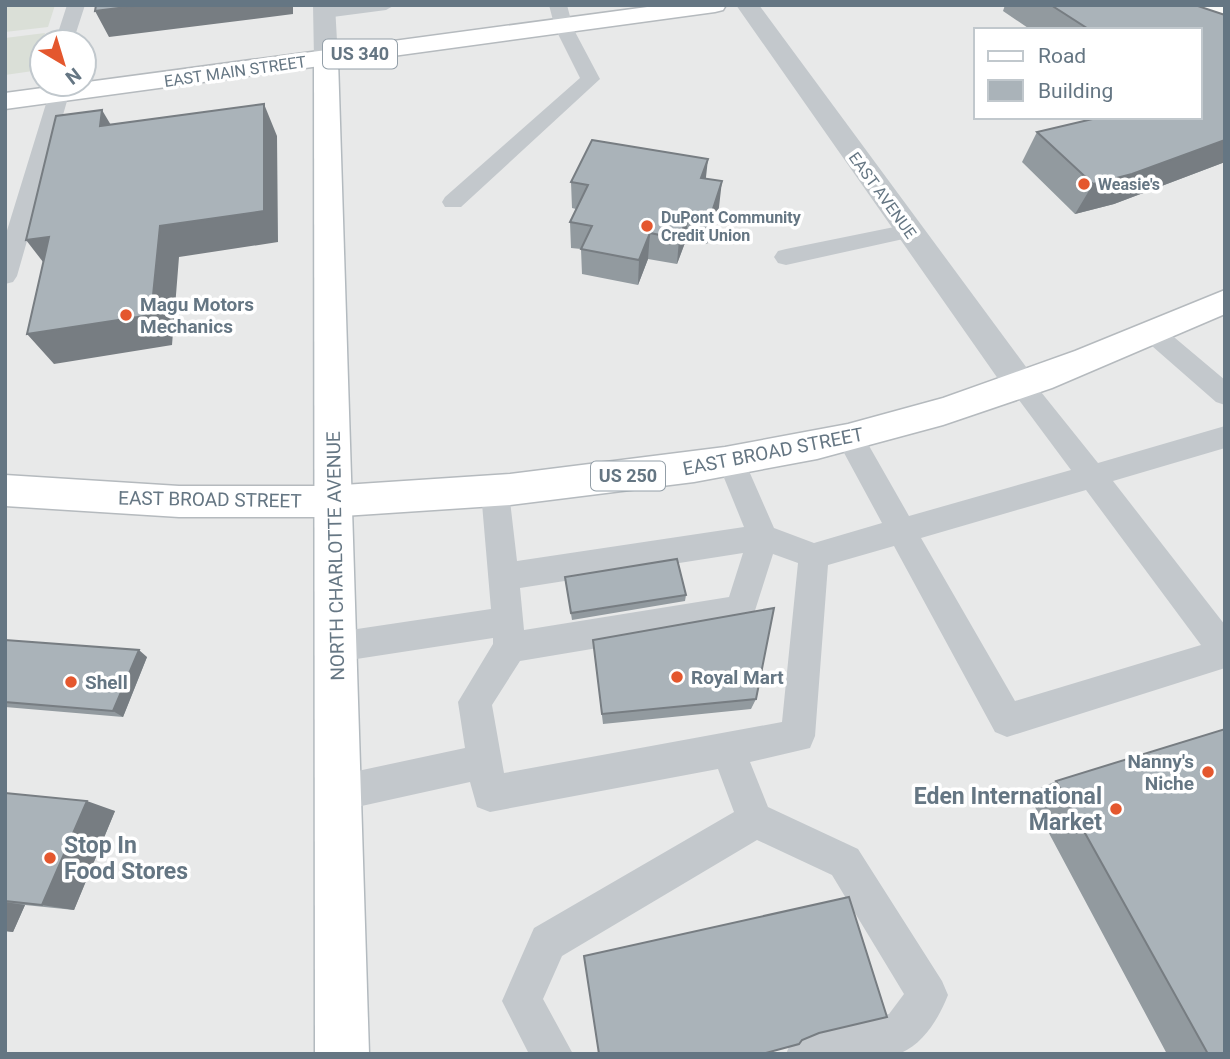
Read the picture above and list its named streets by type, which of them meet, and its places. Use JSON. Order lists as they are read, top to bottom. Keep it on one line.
{"streets":{"main road":["US 340","EAST MAIN STREET","EAST BROAD STREET","US 250","NORTH CHARLOTTE AVENUE"],"street":["EAST AVENUE"]},"crossings":[["EAST MAIN STREET","NORTH CHARLOTTE AVENUE"],["EAST AVENUE","EAST BROAD STREET"],["EAST BROAD STREET","NORTH CHARLOTTE AVENUE"]],"places":["Weasie's","DuPont Community Credit Union","Magu Motors Mechanics","Royal Mart","Shell","Nanny's Niche","Eden International Market","Stop In Food Stores"],"legend":["Road","Building"],"north":"bottom right"}
